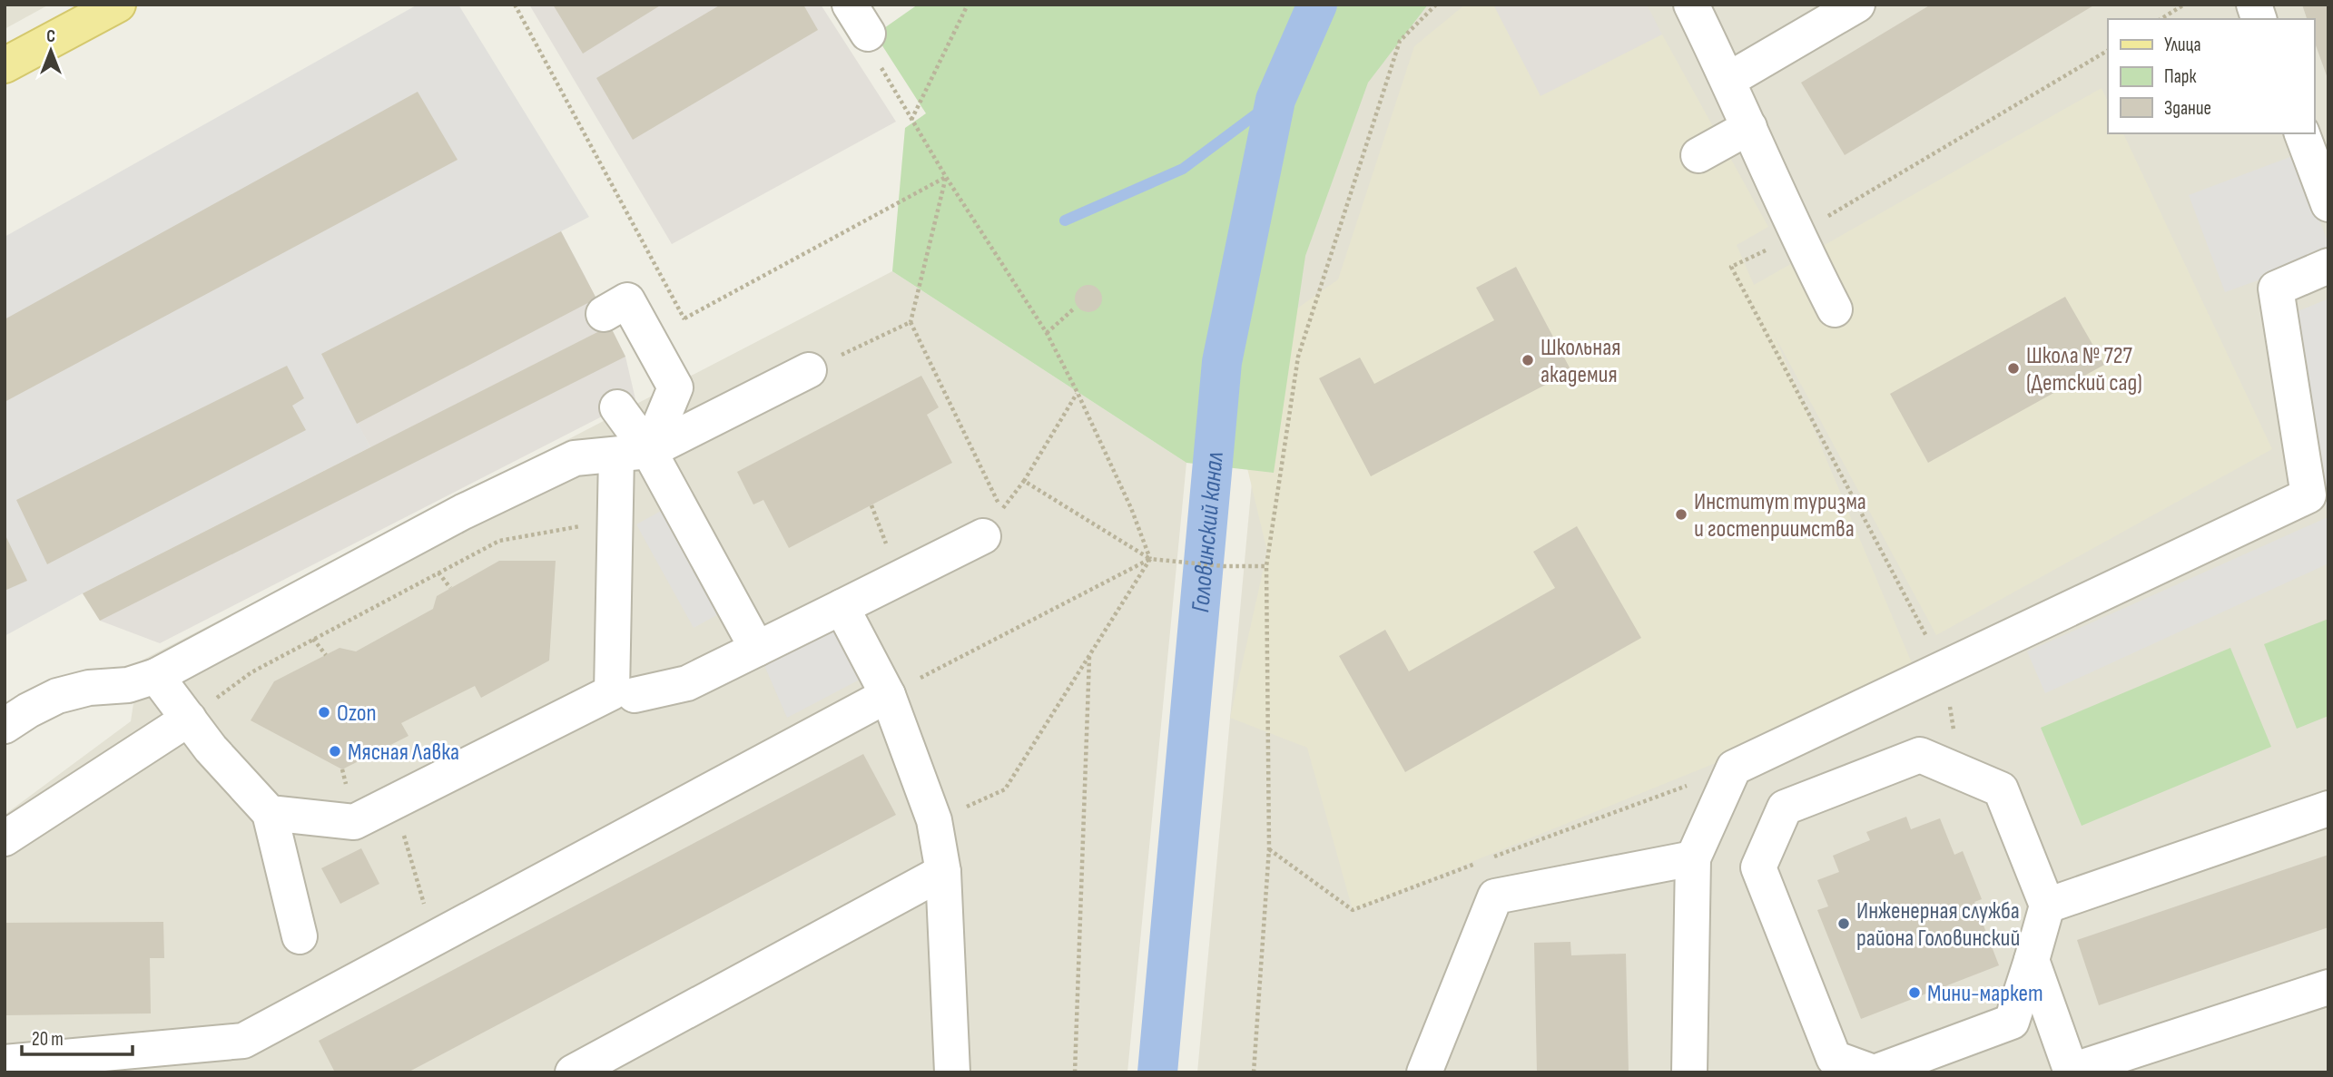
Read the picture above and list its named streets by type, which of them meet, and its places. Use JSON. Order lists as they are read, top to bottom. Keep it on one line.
{"water":["Головинский канал"],"places":["Школьная академия","Школа № 727 (Детский сад)","Институт туризма и гостеприимства","Ozon","Мясная Лавка","Инженерная служба района Головинский","Мини-маркет"],"legend":["Улица","Парк","Здание"],"scale_bar":"20 m","north":"top"}
